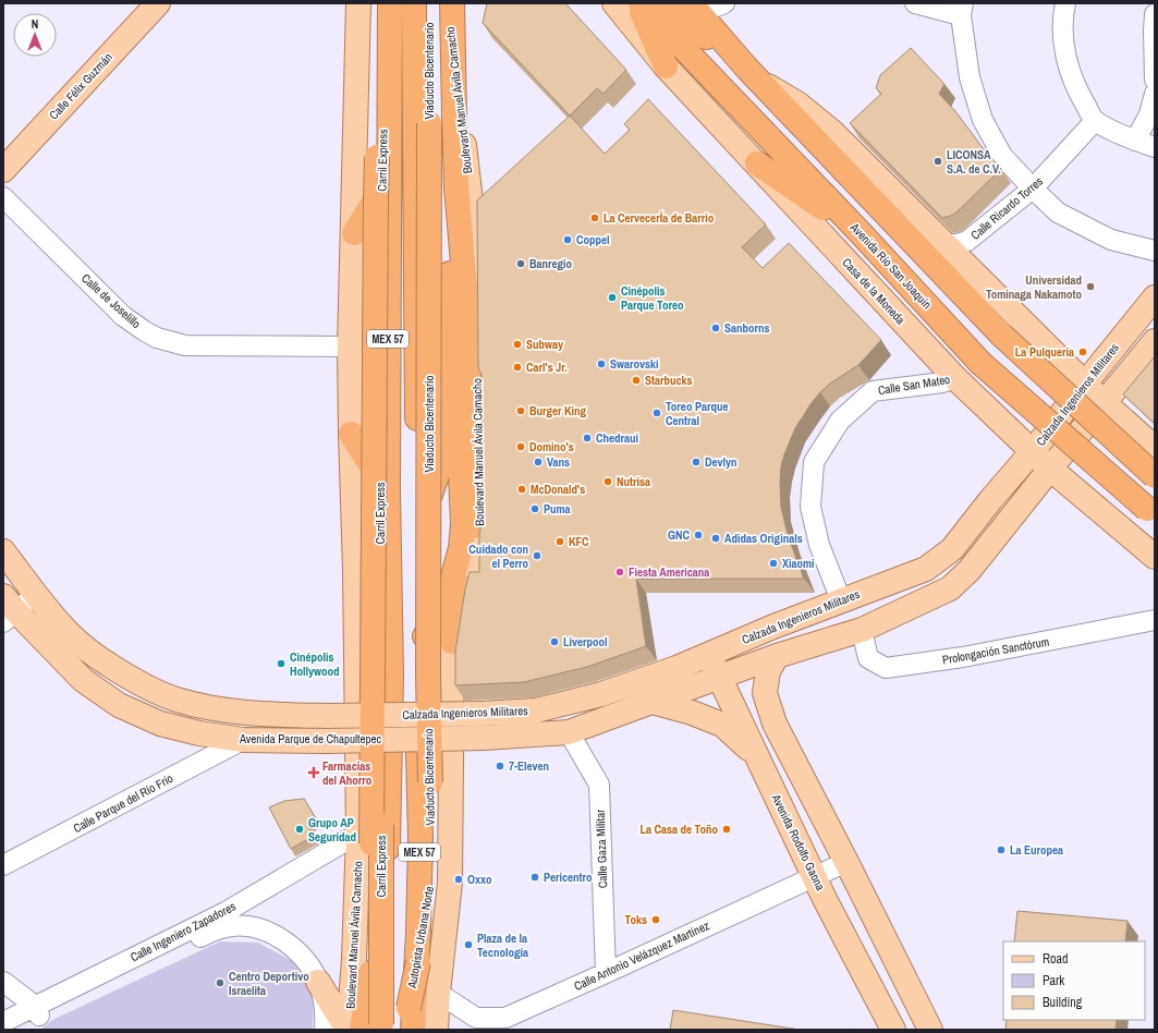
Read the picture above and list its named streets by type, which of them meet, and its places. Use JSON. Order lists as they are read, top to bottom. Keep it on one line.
{"streets":{"highway":["Viaducto Bicentenario","Carril Express","Avenida Río San Joaquín","MEX 57","Autopista Urbana Norte"],"main road":["Calle Félix Guzmán","Boulevard Manuel Ávila Camacho","Casa de la Moneda","Calzada Ingenieros Militares","Avenida Parque de Chapultepec","Avenida Rodolfo Gaona"],"street":["Calle Ricardo Torres","Calle de Joselillo","Calle San Mateo","Prolongación Sanctórum","Calle Parque del Río Frío","Calle Gaza Militar","Calle Ingeniero Zapadores","Calle Antonio Velázquez Martínez"]},"crossings":[["Viaducto Bicentenario","Boulevard Manuel Ávila Camacho"],["Viaducto Bicentenario","Autopista Urbana Norte"],["Boulevard Manuel Ávila Camacho","Calle de Joselillo"],["Boulevard Manuel Ávila Camacho","Calle Ingeniero Zapadores"],["Boulevard Manuel Ávila Camacho","Calle Antonio Velázquez Martínez"],["Carril Express","MEX 57"],["Casa de la Moneda","Calle San Mateo"],["Casa de la Moneda","Calzada Ingenieros Militares"],["Calle San Mateo","Calzada Ingenieros Militares"],["Calzada Ingenieros Militares","Prolongación Sanctórum"],["Calzada Ingenieros Militares","Avenida Parque de Chapultepec"],["Calzada Ingenieros Militares","Avenida Rodolfo Gaona"],["Calzada Ingenieros Militares","Calle Gaza Militar"],["Avenida Parque de Chapultepec","Calle Parque del Río Frío"],["Avenida Rodolfo Gaona","Calle Antonio Velázquez Martínez"],["Calle Gaza Militar","Calle Antonio Velázquez Martínez"]],"places":{"other":["LICONSA S.A. de C.V.","La CervecerÍa de Barrio","Coppel","Banregio","Universidad Tominaga Nakamoto","Cinépolis Parque Toreo","Sanborns","Subway","La Pulquería","Swarovski","Carl's Jr.","Starbucks","Burger King","Toreo Parque Central","Chedraui","Domino's","Vans","Devlyn","Nutrisa","McDonald's","Puma","GNC","Adidas Originals","KFC","Cuidado con el Perro","Xiaomi","Fiesta Americana","Liverpool","Cinépolis Hollywood","7-Eleven","Grupo AP Seguridad","La Casa de Toño","La Europea","Pericentro","Oxxo","Toks","Plaza de la Tecnología","Centro Deportivo Israelita"],"health":["Farmacias del Ahorro"]},"legend":["Road","Park","Building"],"north":"top"}
